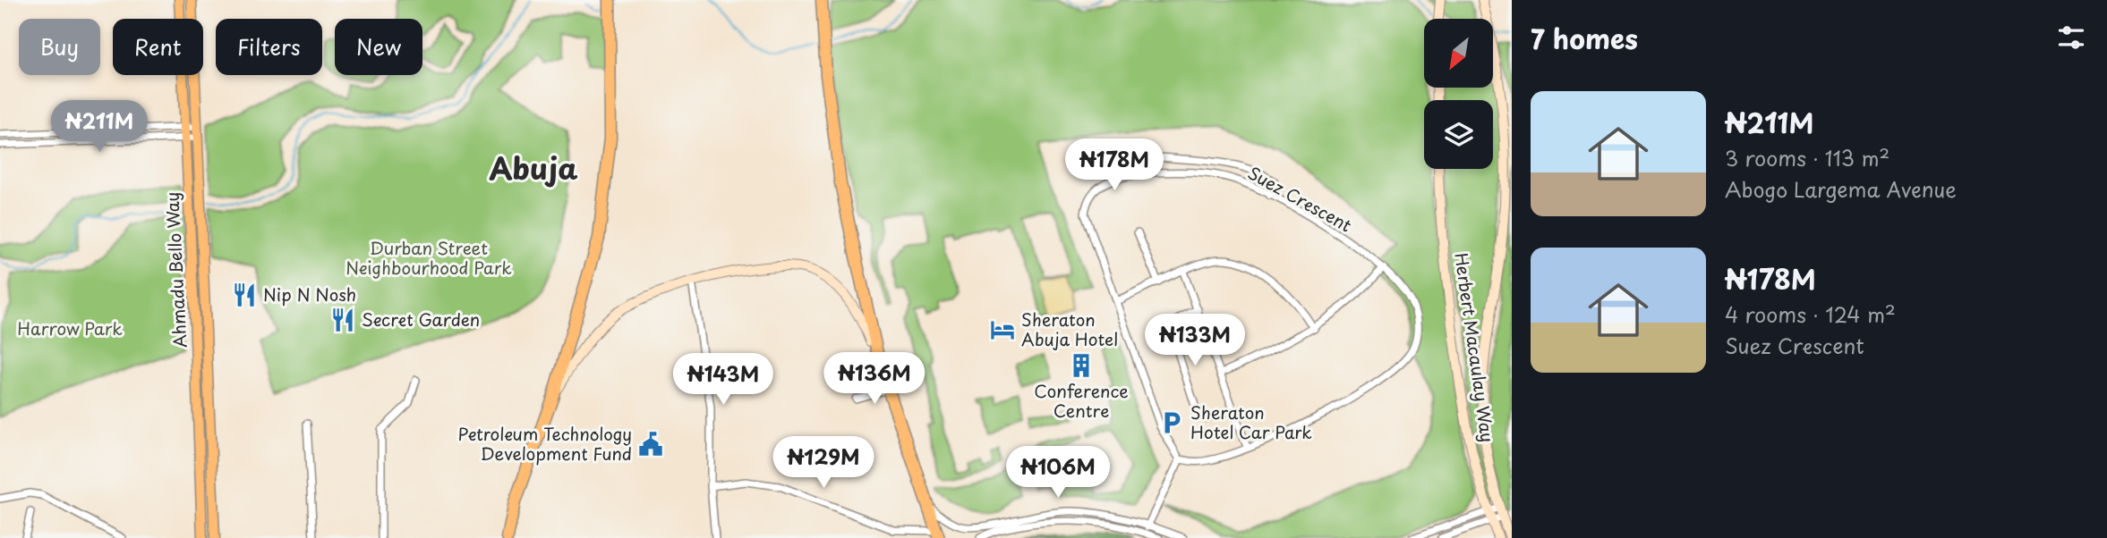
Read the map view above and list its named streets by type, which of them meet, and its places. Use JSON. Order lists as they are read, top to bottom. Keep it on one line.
{"streets":{"main road":["Ahmadu Bello Way","Herbert Macaulay Way"],"street":["Suez Crescent"]},"districts":["Abuja"],"parks":["Durban Street Neighbourhood Park","Harrow Park"],"places":{"restaurant":["Nip N Nosh","Secret Garden"],"hotel":["Sheraton Abuja Hotel"],"building":["Conference Centre"],"parking":["Sheraton Hotel Car Park"],"public building":["Petroleum Technology Development Fund"]},"north":"bottom left","page":{"heading":"7 homes","chip":["Buy","Rent","Filters","New"],"list":[{"name":"₦211M","note":"3 rooms · 113 m² · Abogo Largema Avenue"},{"name":"₦178M","note":"4 rooms · 124 m² · Suez Crescent"}],"price":["₦211M","₦178M","₦133M","₦136M","₦143M","₦129M","₦106M"]}}
